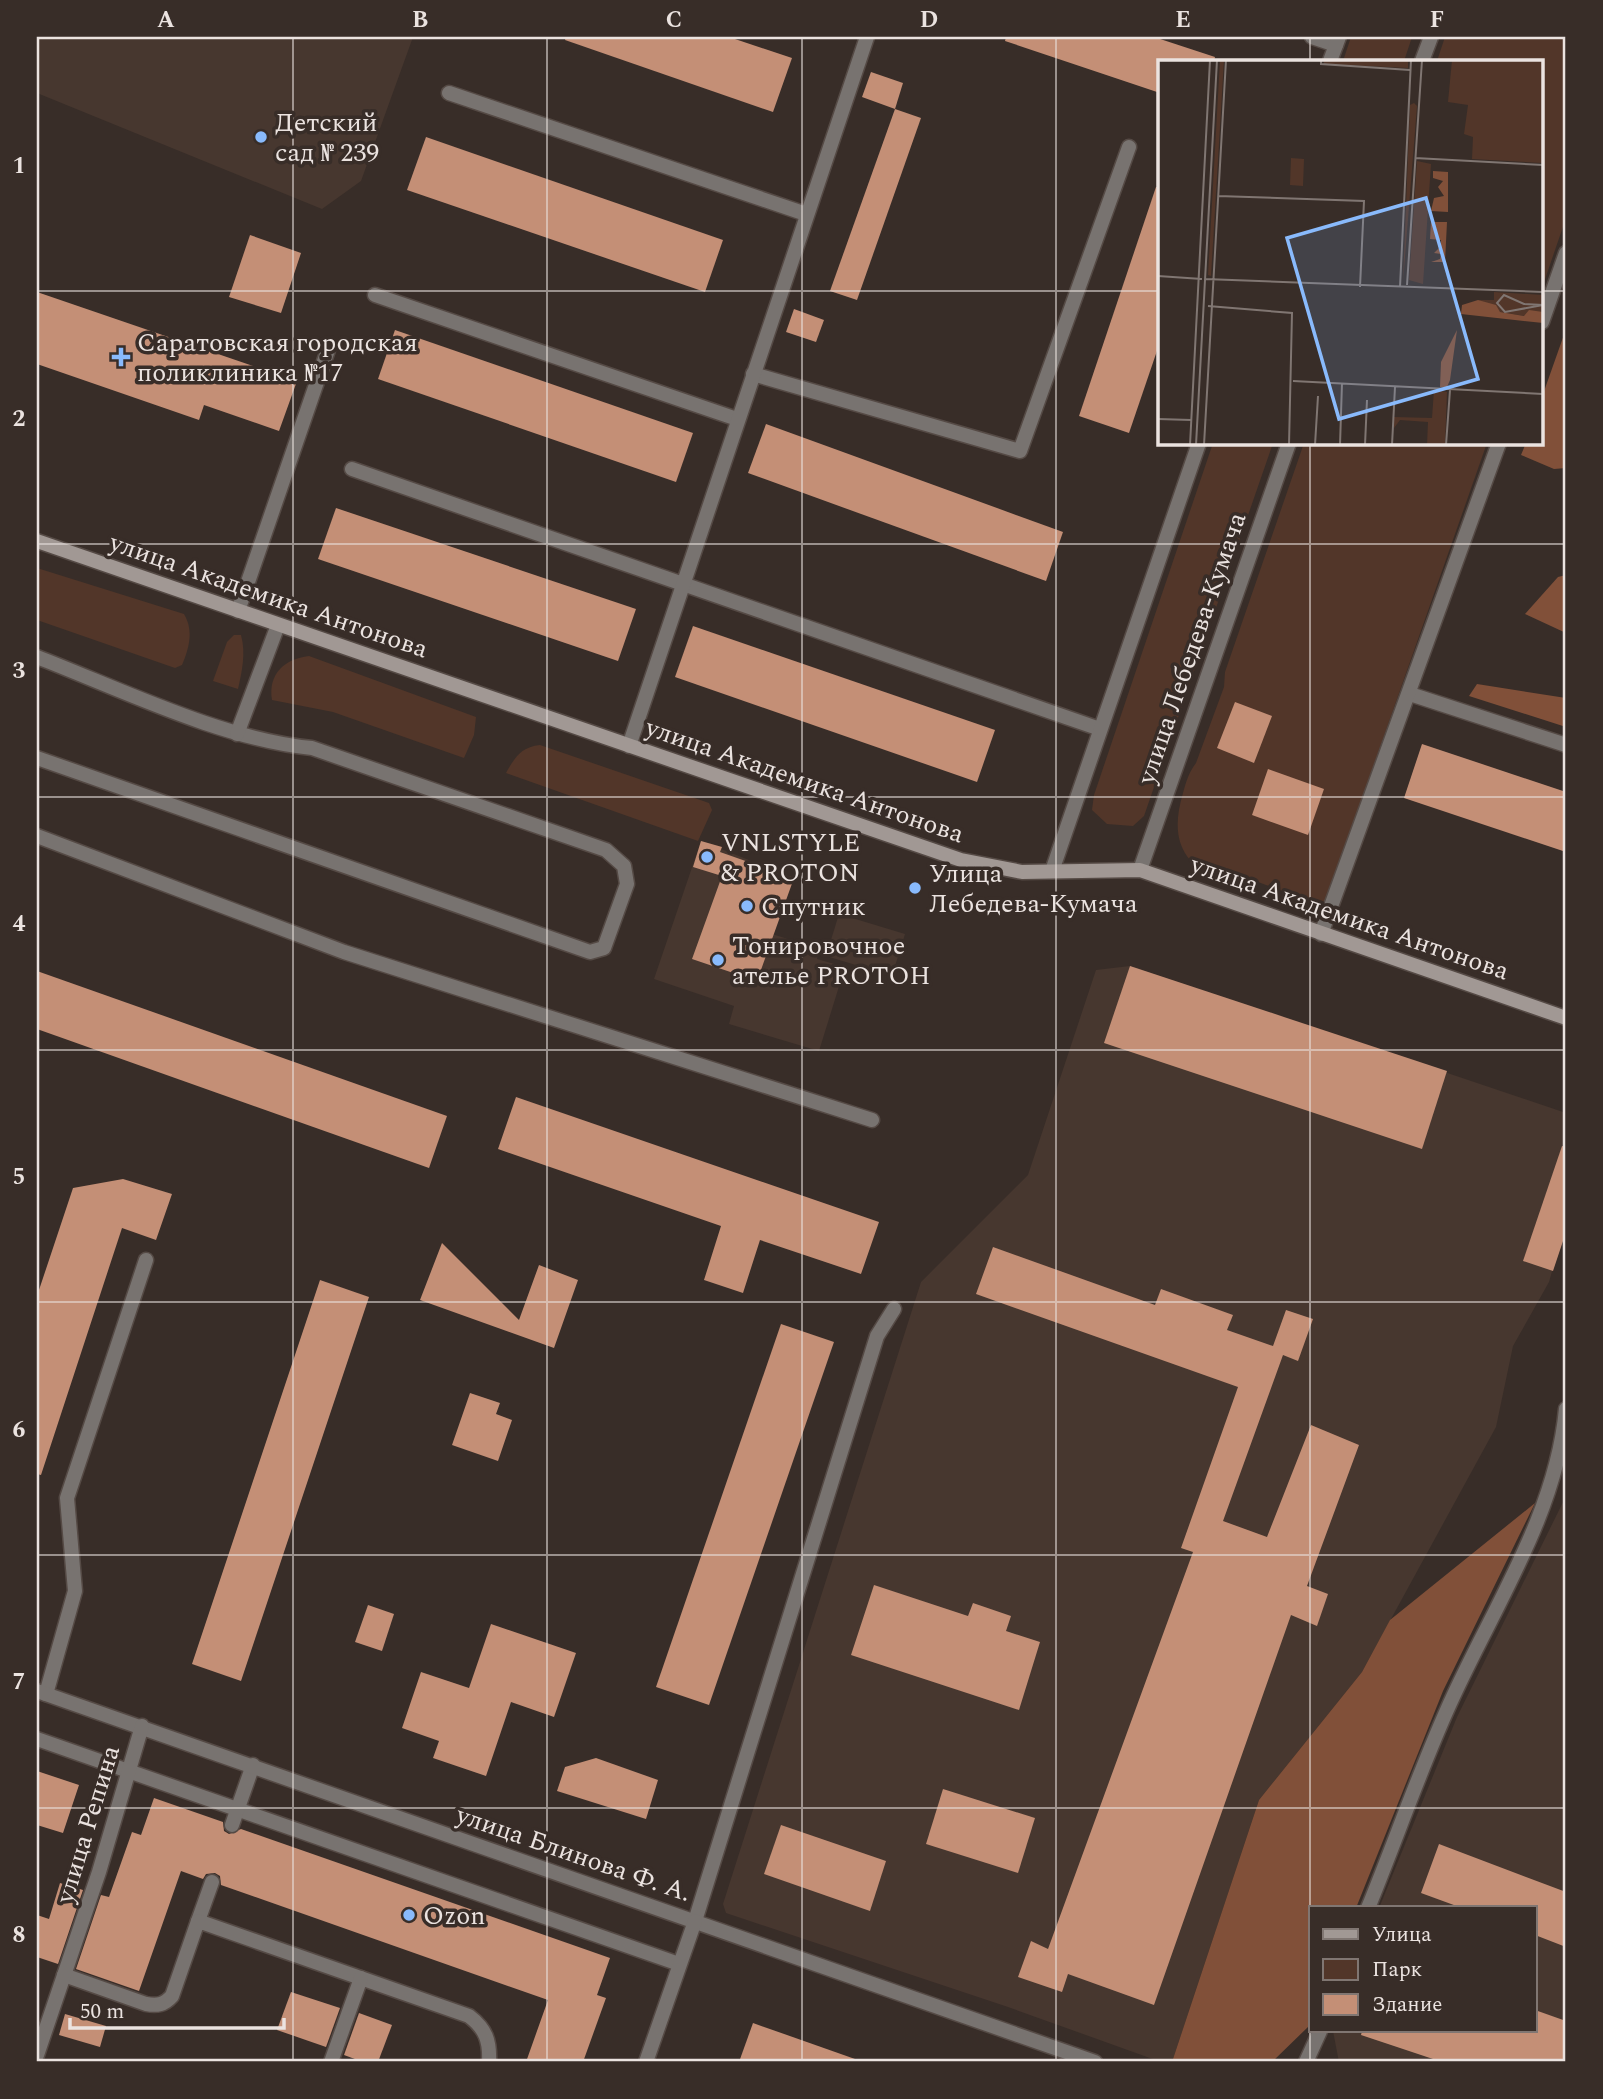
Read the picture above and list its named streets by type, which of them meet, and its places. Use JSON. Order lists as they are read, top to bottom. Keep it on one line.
{"streets":{"main road":["улица Академика Антонова"],"street":["улица Лебедева-Кумача","улица Репина","улица Блинова Ф. А."]},"crossings":[["улица Академика Антонова","улица Лебедева-Кумача"],["улица Репина","улица Блинова Ф. А."]],"places":{"other":["Детский сад № 239","VNLSTYLE & PROTON","Улица Лебедева-Кумача","Спутник","Тонировочное ателье PROTOH","Ozon"],"health":["Саратовская городская поликлиника №17"]},"legend":["Улица","Парк","Здание"],"scale_bar":"50 m","grid":{"columns":["A","B","C","D","E","F"],"rows":["1","2","3","4","5","6","7","8"]}}
